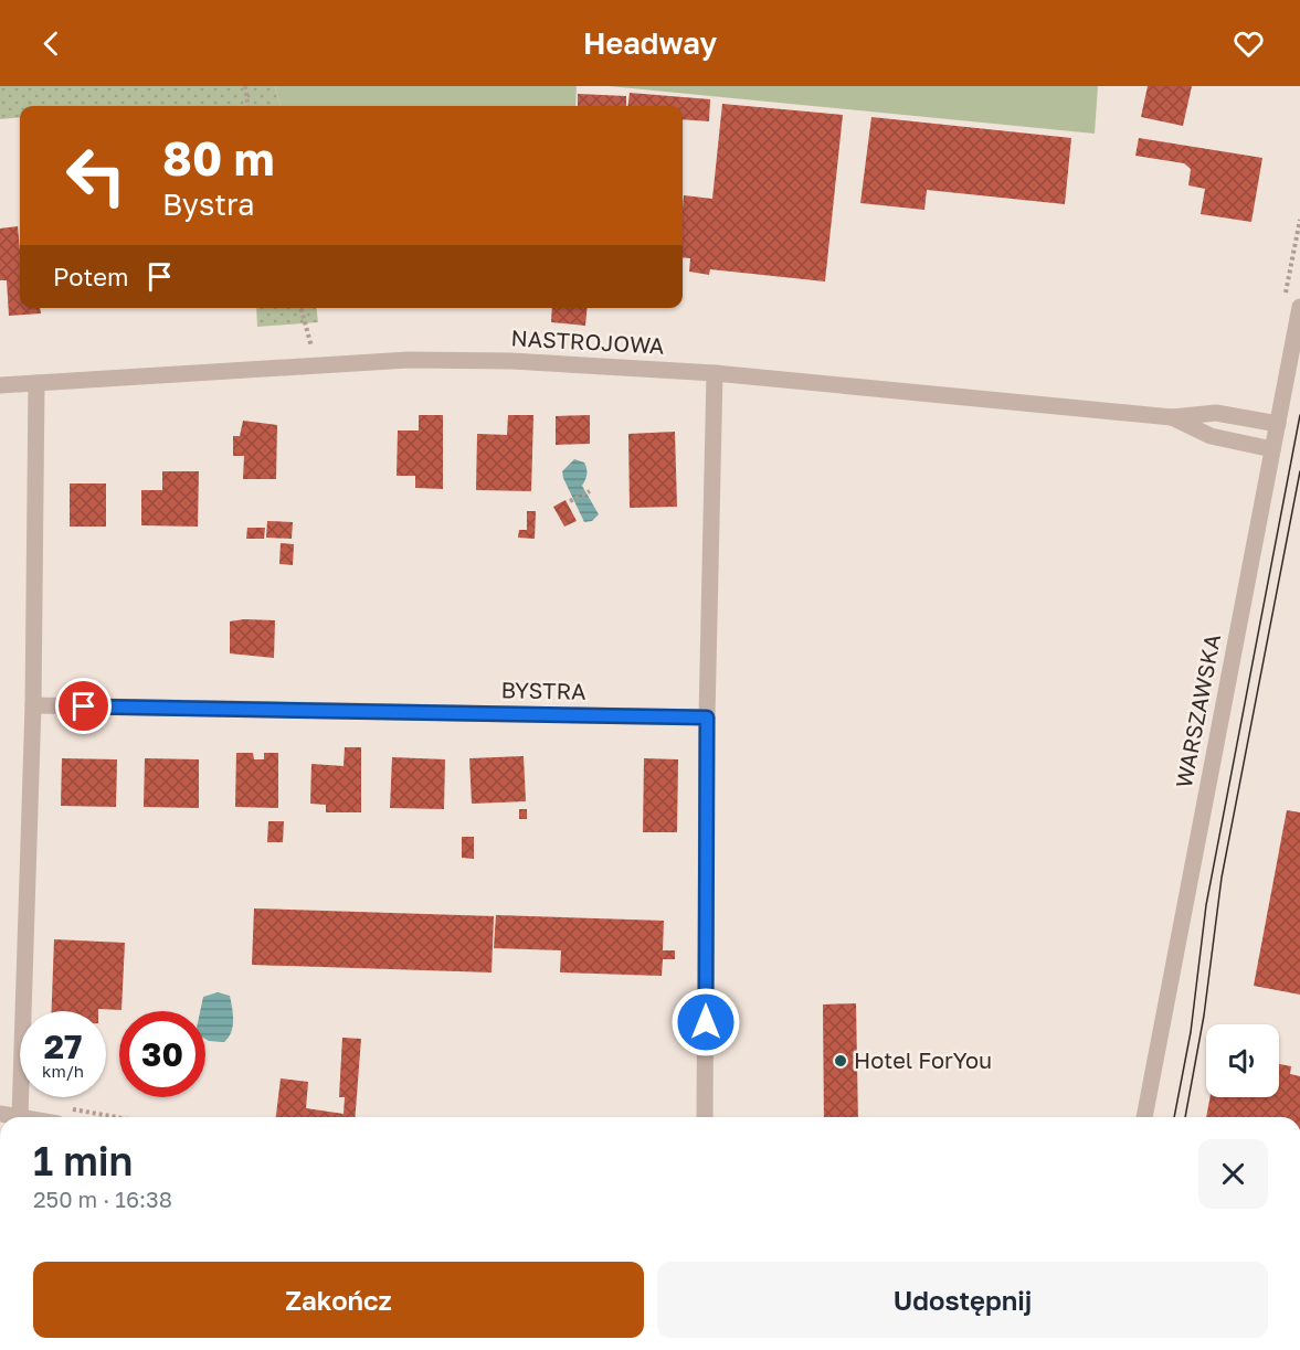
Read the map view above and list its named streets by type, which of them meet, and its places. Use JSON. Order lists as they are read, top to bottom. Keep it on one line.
{"streets":{"street":["NASTROJOWA","BYSTRA","WARSZAWSKA"]},"crossings":[["NASTROJOWA","WARSZAWSKA"]],"places":["Hotel ForYou"],"page":{"header":"Headway","turn":["80 m","Bystra"],"then":"Potem","speed":"27 km/h","limit":"30","heading":["1 min","250 m · 16:38"],"buttons":["Zakończ","Udostępnij"]}}
